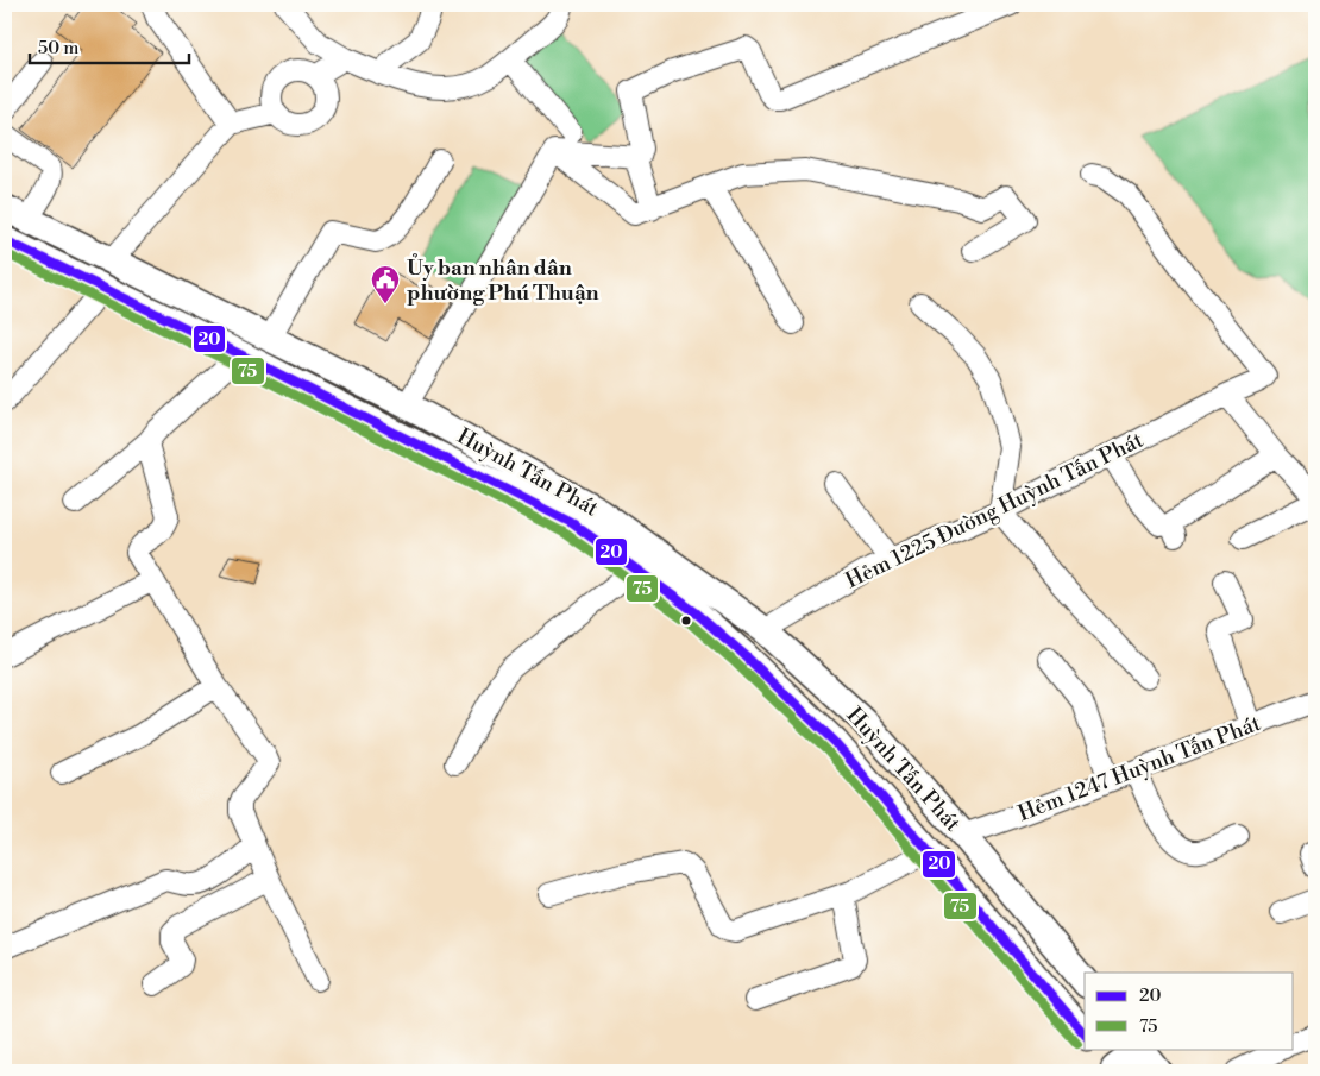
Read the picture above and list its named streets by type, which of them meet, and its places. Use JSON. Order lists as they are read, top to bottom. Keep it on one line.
{"streets":{"main road":["Huỳnh Tấn Phát"],"street":["Hẻm 1225 Đường Huỳnh Tấn Phát","Hẻm 1247 Huỳnh Tấn Phát"]},"crossings":[["Huỳnh Tấn Phát","Hẻm 1225 Đường Huỳnh Tấn Phát"],["Huỳnh Tấn Phát","Hẻm 1247 Huỳnh Tấn Phát"]],"places":{"public building":["Ủy ban nhân dân phường Phú Thuận"]},"lines":["transit line 20","transit line 75"],"legend":["20","75"],"scale_bar":"50 m"}
